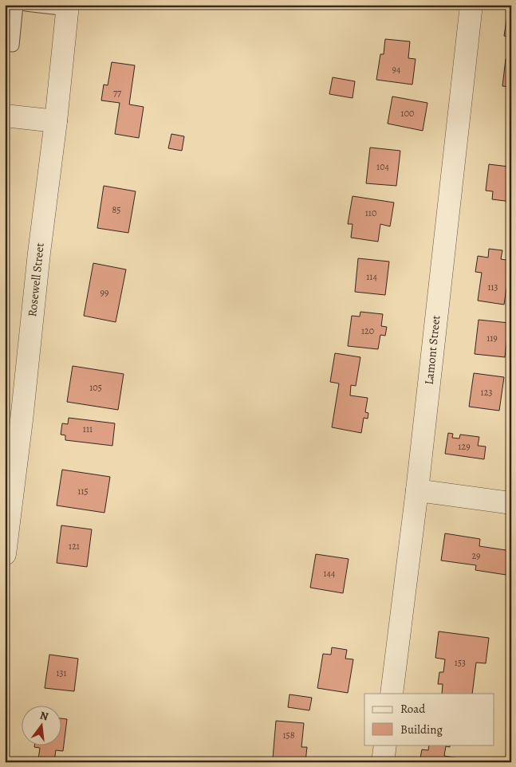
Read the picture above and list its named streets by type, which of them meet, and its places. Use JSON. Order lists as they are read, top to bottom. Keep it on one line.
{"streets":{"street":["Rosewell Street","Lamont Street"]},"house_numbers":["94","77","100","104","85","110","114","113","99","120","119","105","123","111","129","115","121","29","144","153","131","158"],"legend":["Road","Building"],"north":"top"}
